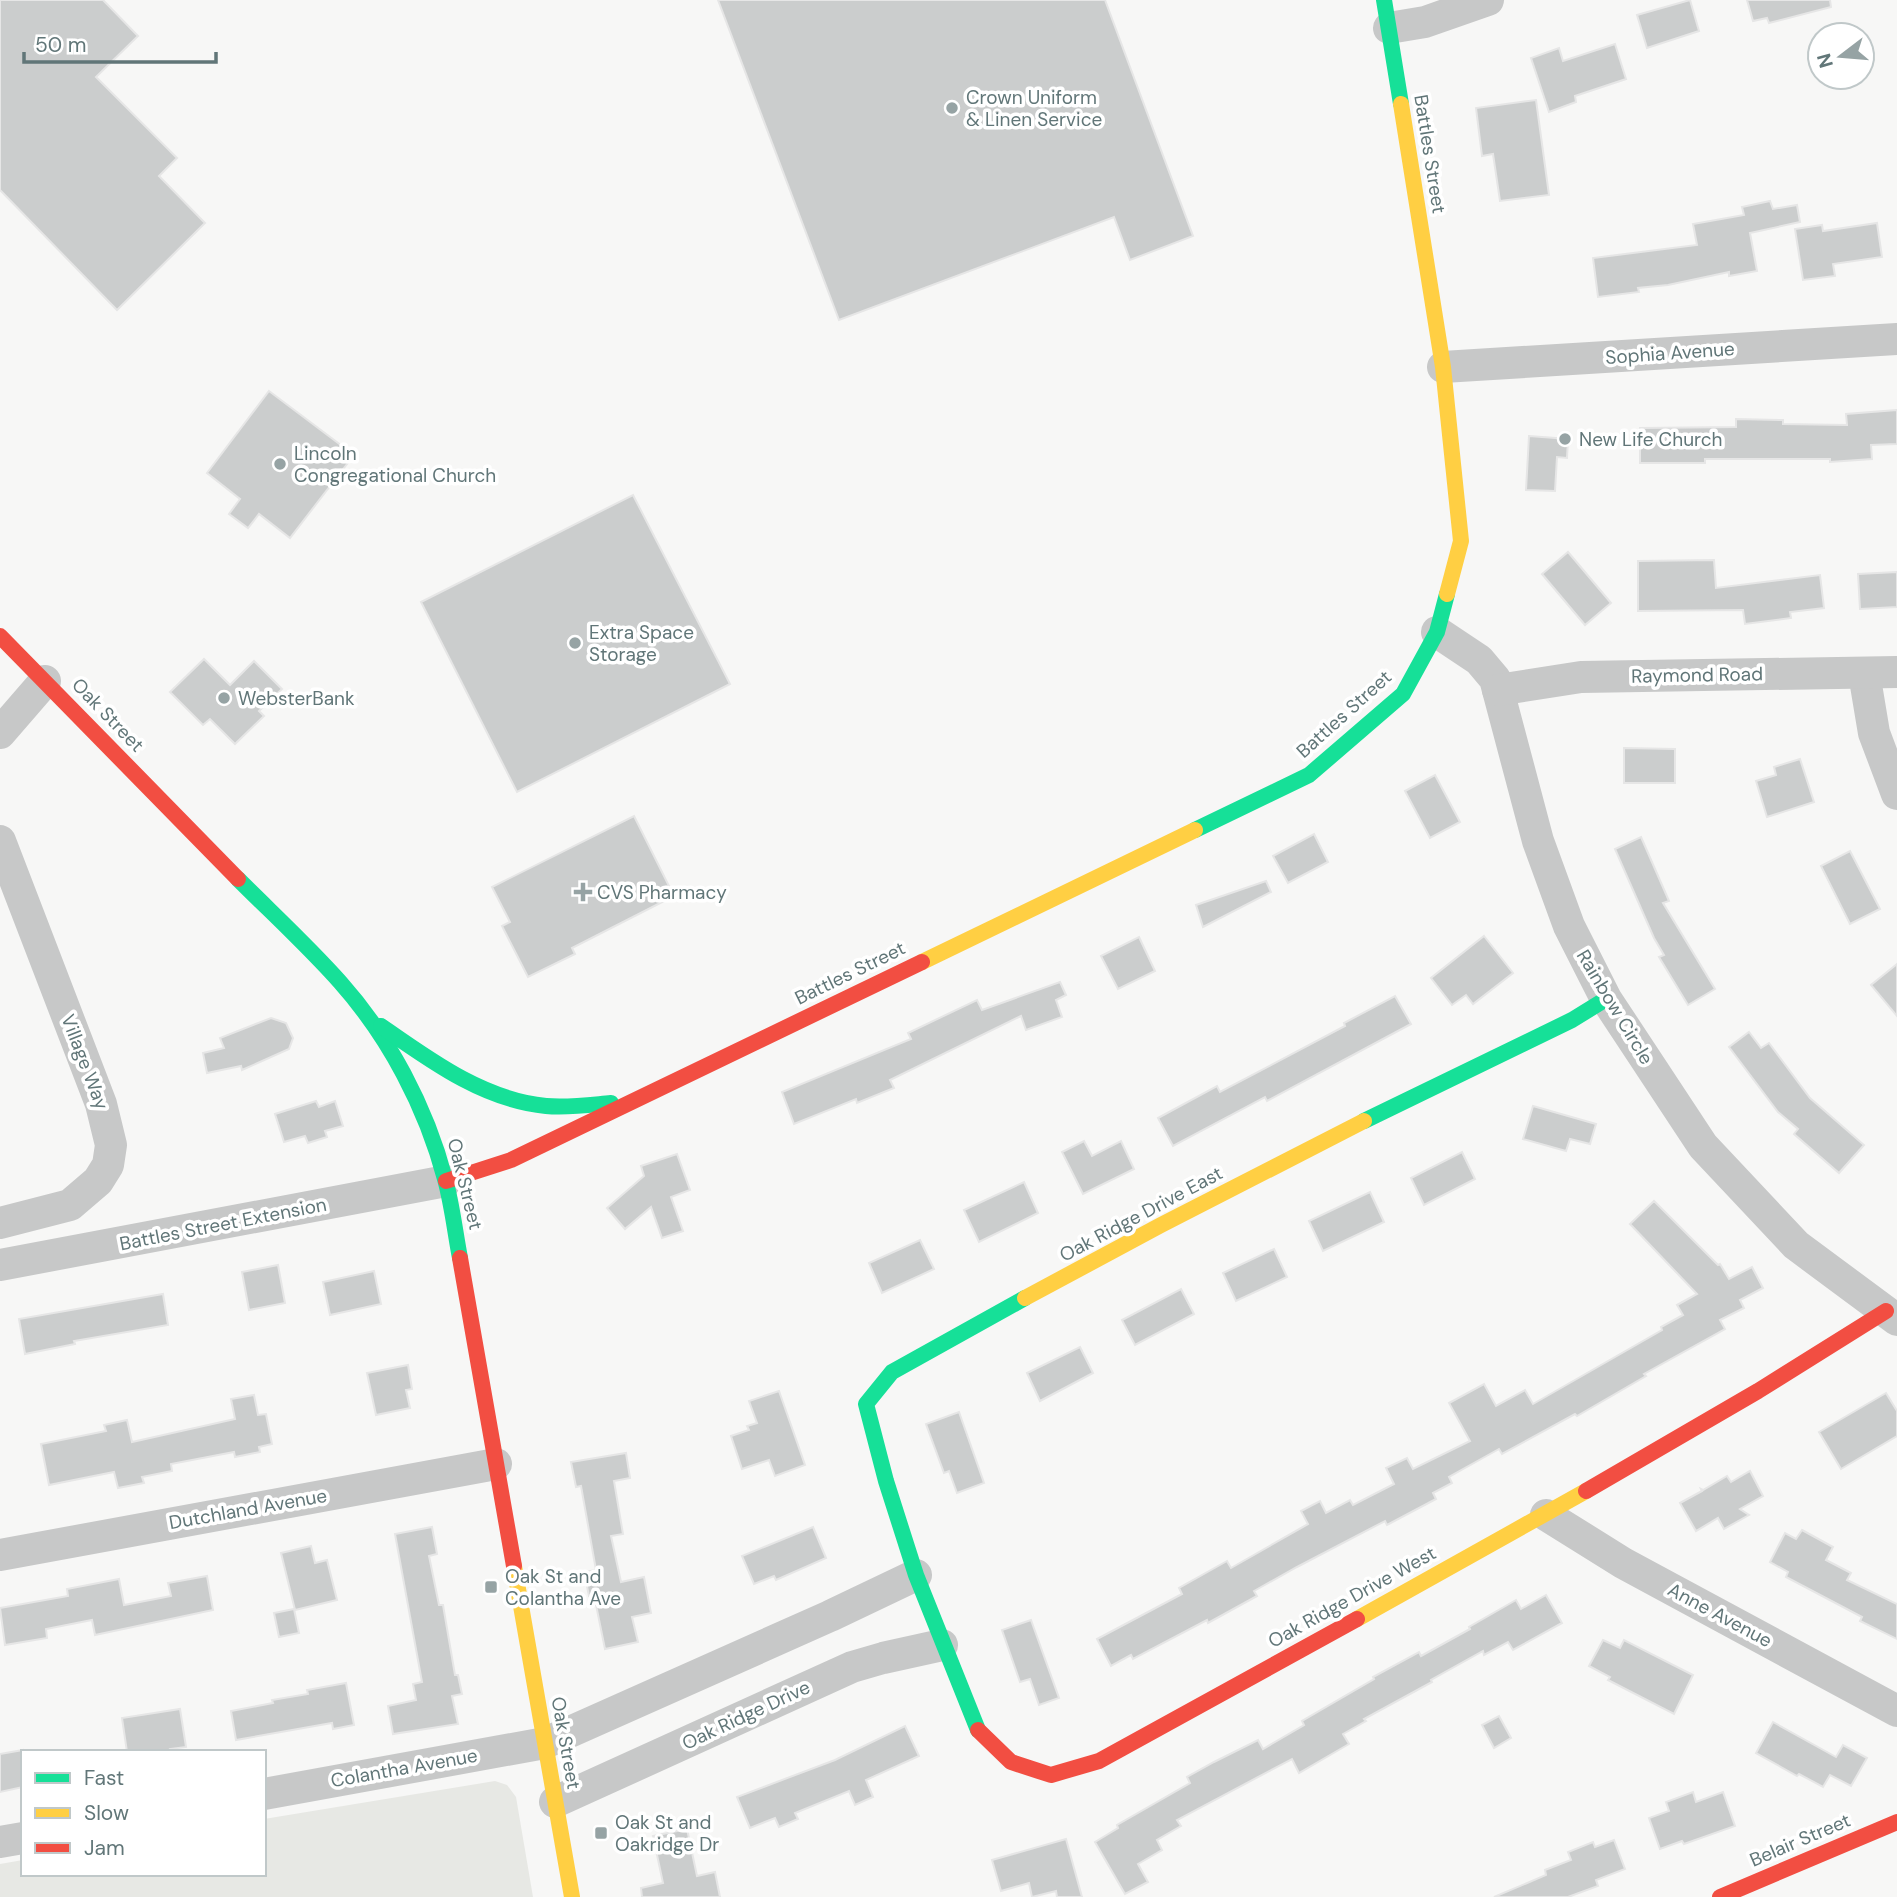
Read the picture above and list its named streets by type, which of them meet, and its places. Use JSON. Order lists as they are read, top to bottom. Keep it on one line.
{"streets":{"street":["Battles Street","Sophia Avenue","Raymond Road","Oak Street","Rainbow Circle","Village Way","Oak Ridge Drive East","Battles Street Extension","Dutchland Avenue","Oak Ridge Drive West","Anne Avenue","Oak Ridge Drive","Colantha Avenue","Belair Street"]},"crossings":[["Battles Street","Sophia Avenue"],["Battles Street","Oak Street"],["Battles Street","Rainbow Circle"],["Battles Street","Battles Street Extension"],["Raymond Road","Rainbow Circle"],["Oak Street","Battles Street Extension"],["Oak Street","Dutchland Avenue"],["Oak Street","Oak Ridge Drive"],["Oak Street","Colantha Avenue"],["Rainbow Circle","Oak Ridge Drive East"],["Rainbow Circle","Oak Ridge Drive West"],["Oak Ridge Drive East","Oak Ridge Drive West"],["Oak Ridge Drive West","Anne Avenue"],["Oak Ridge Drive West","Oak Ridge Drive"]],"places":{"other":["Crown Uniform & Linen Service","New Life Church","Lincoln Congregational Church","Extra Space Storage","WebsterBank"],"health":["CVS Pharmacy"],"transit":["Oak St and Colantha Ave","Oak St and Oakridge Dr"]},"legend":["Fast","Slow","Jam"],"scale_bar":"50 m","north":"left"}
